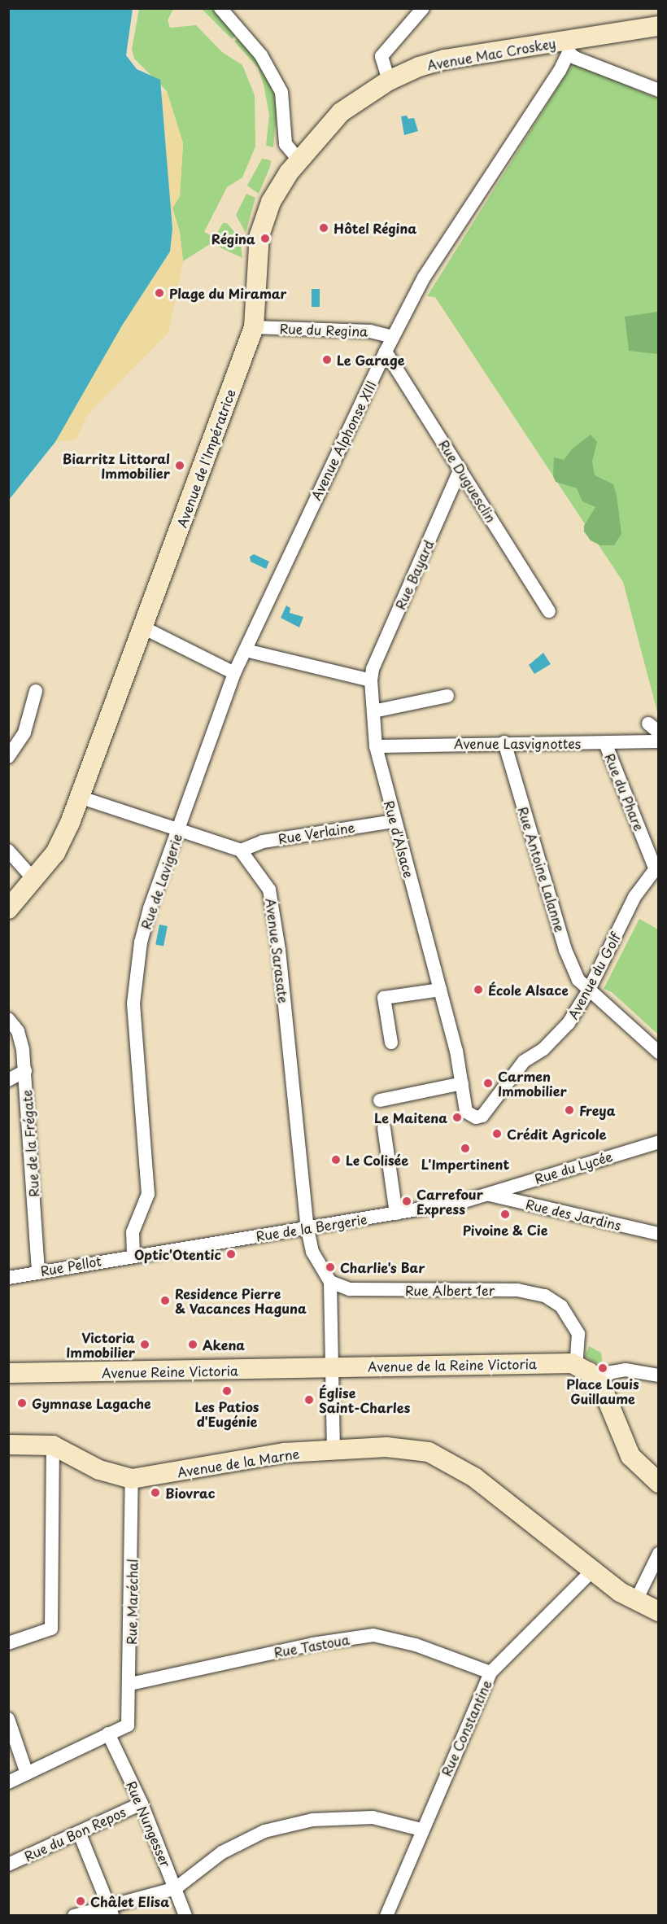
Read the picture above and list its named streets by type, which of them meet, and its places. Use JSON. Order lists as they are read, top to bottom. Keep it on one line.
{"streets":{"main road":["Avenue Mac Croskey","Avenue de l'Impératrice","Avenue de la Reine Victoria","Avenue Reine Victoria","Avenue de la Marne"],"street":["Rue du Regina","Avenue Alphonse XIII","Rue Duguesclin","Rue Bayard","Avenue Lasvignottes","Rue du Phare","Rue Verlaine","Rue d'Alsace","Rue Antoine Lalanne","Rue de Lavigerie","Avenue Sarasate","Avenue du Golf","Rue de la Frégate","Rue du Lycée","Rue des Jardins","Rue de la Bergerie","Rue Pellot","Rue Albert 1er","Rue Maréchal","Rue Tastoua","Rue Constantine","Rue Nungesser","Rue du Bon Repos"]},"crossings":[["Avenue Mac Croskey","Avenue Alphonse XIII"],["Avenue Mac Croskey","Avenue de l'Impératrice"],["Rue du Regina","Avenue Alphonse XIII"],["Rue du Regina","Avenue de l'Impératrice"],["Avenue Alphonse XIII","Rue Duguesclin"],["Avenue Alphonse XIII","Rue de Lavigerie"],["Rue Duguesclin","Rue Bayard"],["Rue Bayard","Rue d'Alsace"],["Avenue Lasvignottes","Rue du Phare"],["Avenue Lasvignottes","Rue d'Alsace"],["Avenue Lasvignottes","Rue Antoine Lalanne"],["Rue du Phare","Avenue du Golf"],["Rue Verlaine","Rue d'Alsace"],["Rue Verlaine","Avenue Sarasate"],["Rue d'Alsace","Avenue du Golf"],["Rue Antoine Lalanne","Avenue du Golf"],["Rue de Lavigerie","Rue de la Bergerie"],["Rue de Lavigerie","Rue Pellot"],["Avenue Sarasate","Rue de la Bergerie"],["Rue de la Frégate","Rue Pellot"],["Rue du Lycée","Rue des Jardins"],["Rue du Lycée","Rue de la Bergerie"],["Rue des Jardins","Rue de la Bergerie"],["Rue de la Bergerie","Rue Pellot"],["Rue Albert 1er","Avenue de la Reine Victoria"],["Avenue de la Reine Victoria","Avenue Reine Victoria"],["Avenue de la Marne","Rue Maréchal"],["Avenue de la Marne","Rue Constantine"],["Rue Maréchal","Rue Tastoua"],["Rue Maréchal","Rue Nungesser"],["Rue Tastoua","Rue Constantine"],["Rue Nungesser","Rue du Bon Repos"]],"places":["Hôtel Régina","Régina","Plage du Miramar","Le Garage","Biarritz Littoral Immobilier","École Alsace","Carmen Immobilier","Freya","Le Maitena","Crédit Agricole","L'Impertinent","Le Colisée","Carrefour Express","Pivoine & Cie","Optic'Otentic","Charlie's Bar","Residence Pierre & Vacances Haguna","Victoria Immobilier","Akena","Place Louis Guillaume","Les Patios d'Eugénie","Église Saint-Charles","Gymnase Lagache","Biovrac","Châlet Elisa"]}
